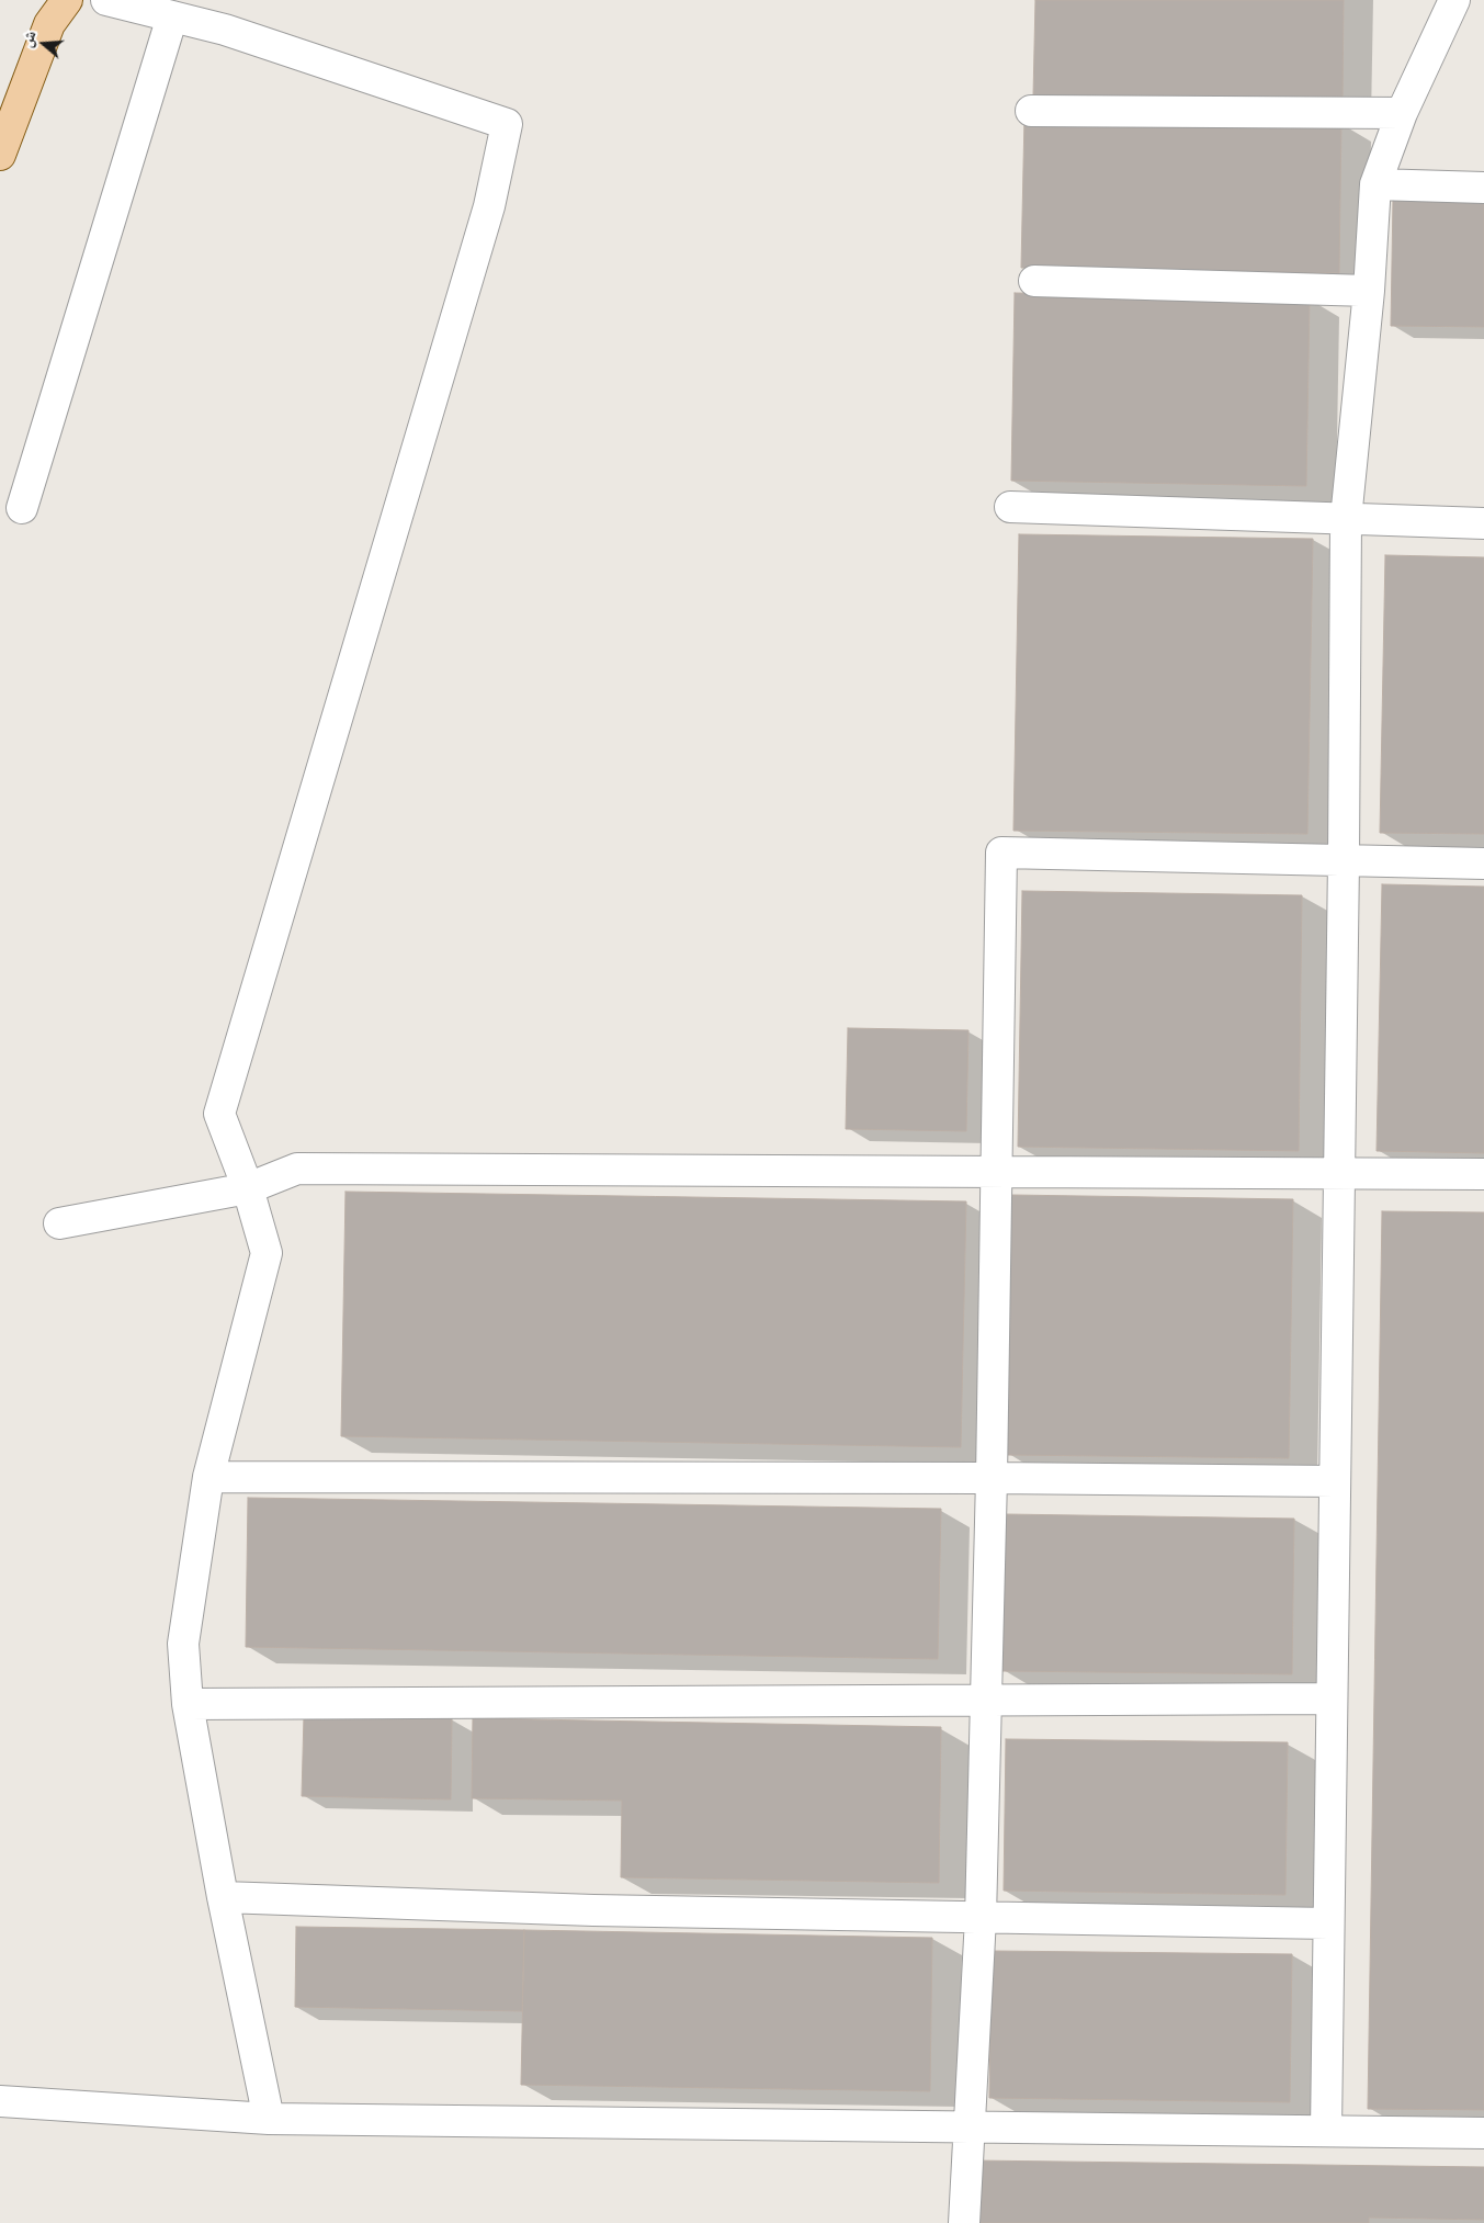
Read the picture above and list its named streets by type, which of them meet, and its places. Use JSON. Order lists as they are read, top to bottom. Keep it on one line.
{"north":"left"}
